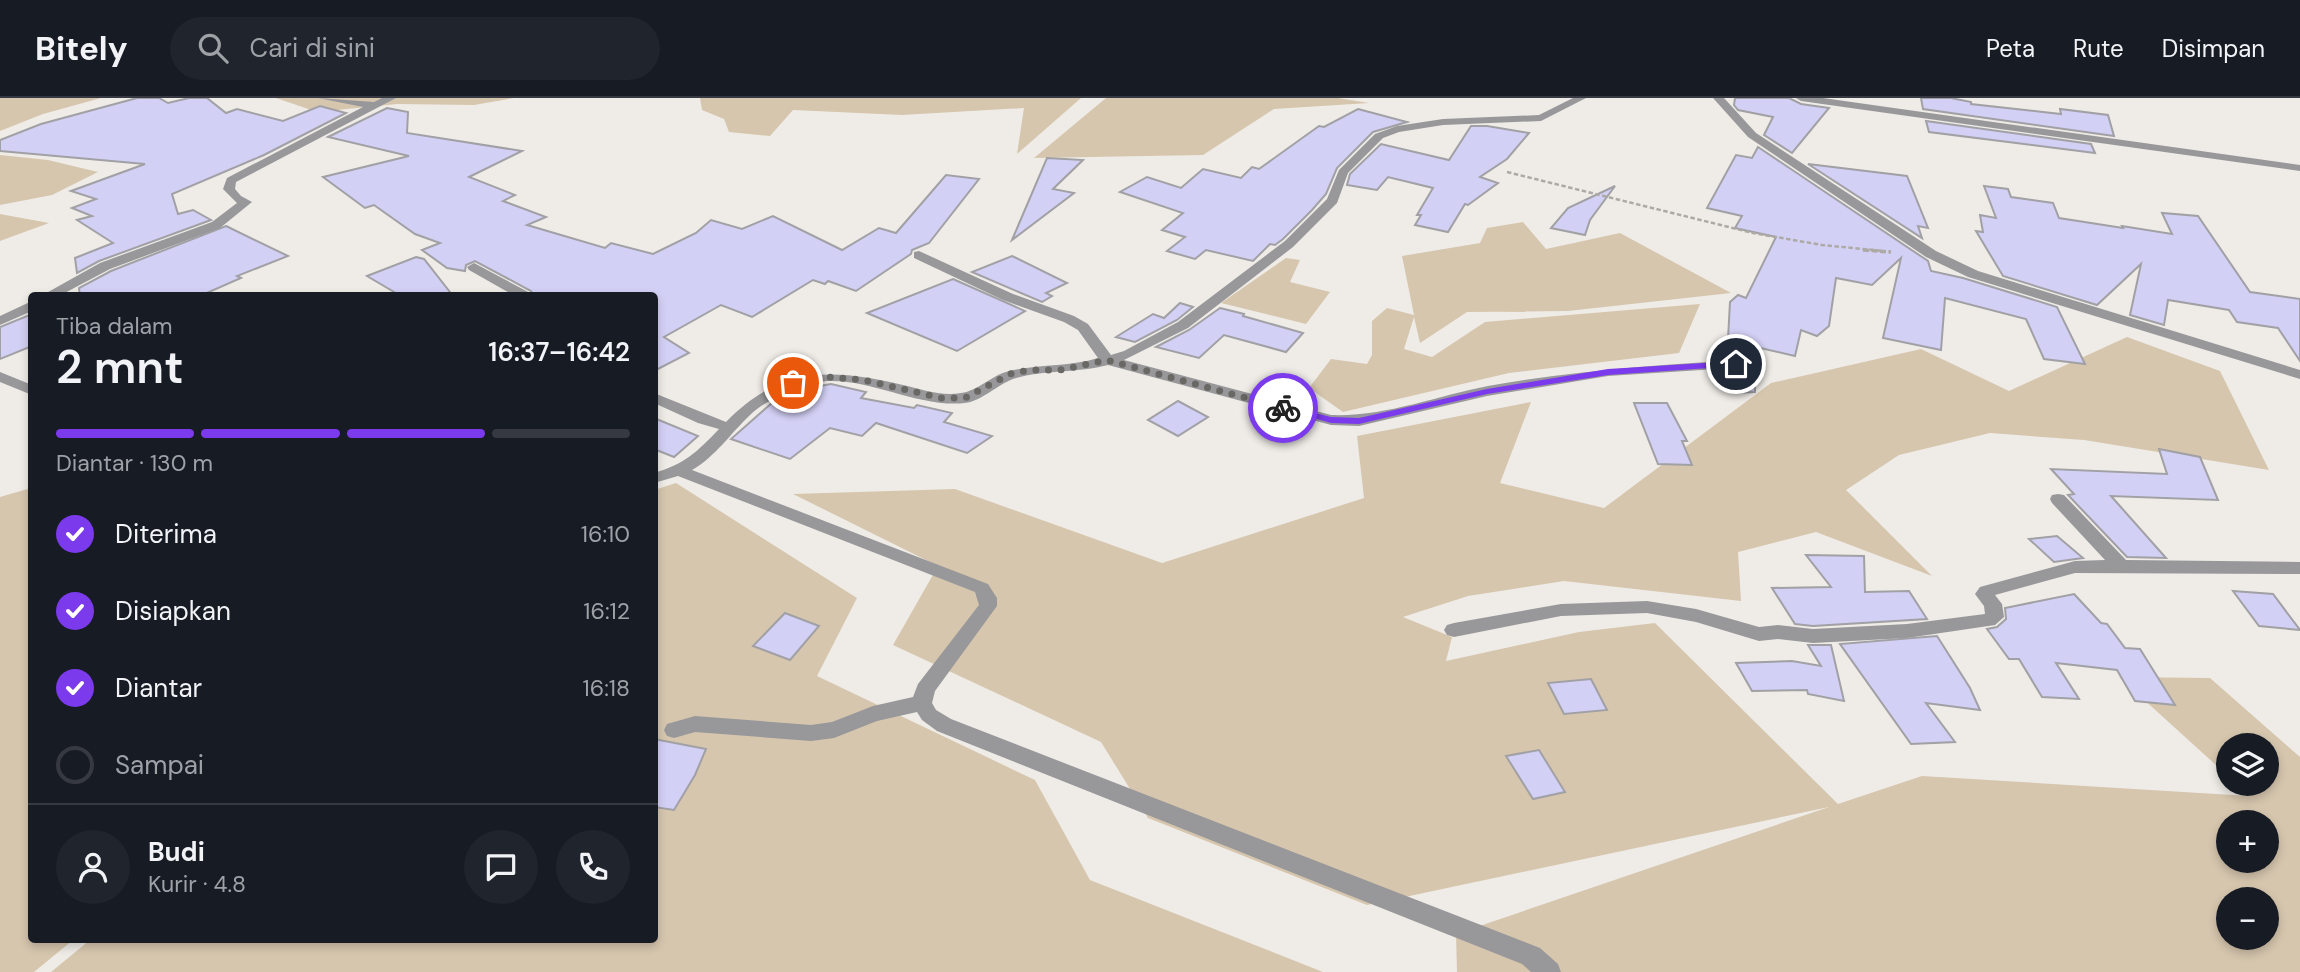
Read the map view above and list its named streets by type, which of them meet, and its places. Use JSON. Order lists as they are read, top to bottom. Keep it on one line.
{"page":{"header":"Bitely","search":"Cari di sini","nav":["Peta","Rute","Disimpan"],"heading":["2 mnt","Tiba dalam","16:37–16:42"],"panel":["Budi","Kurir · 4.8"],"bar":"Diantar · 130 m","list":[["Diterima","16:10"],["Disiapkan","16:12"],["Diantar","16:18"],"Sampai"],"map_buttons":["+","−"]}}
